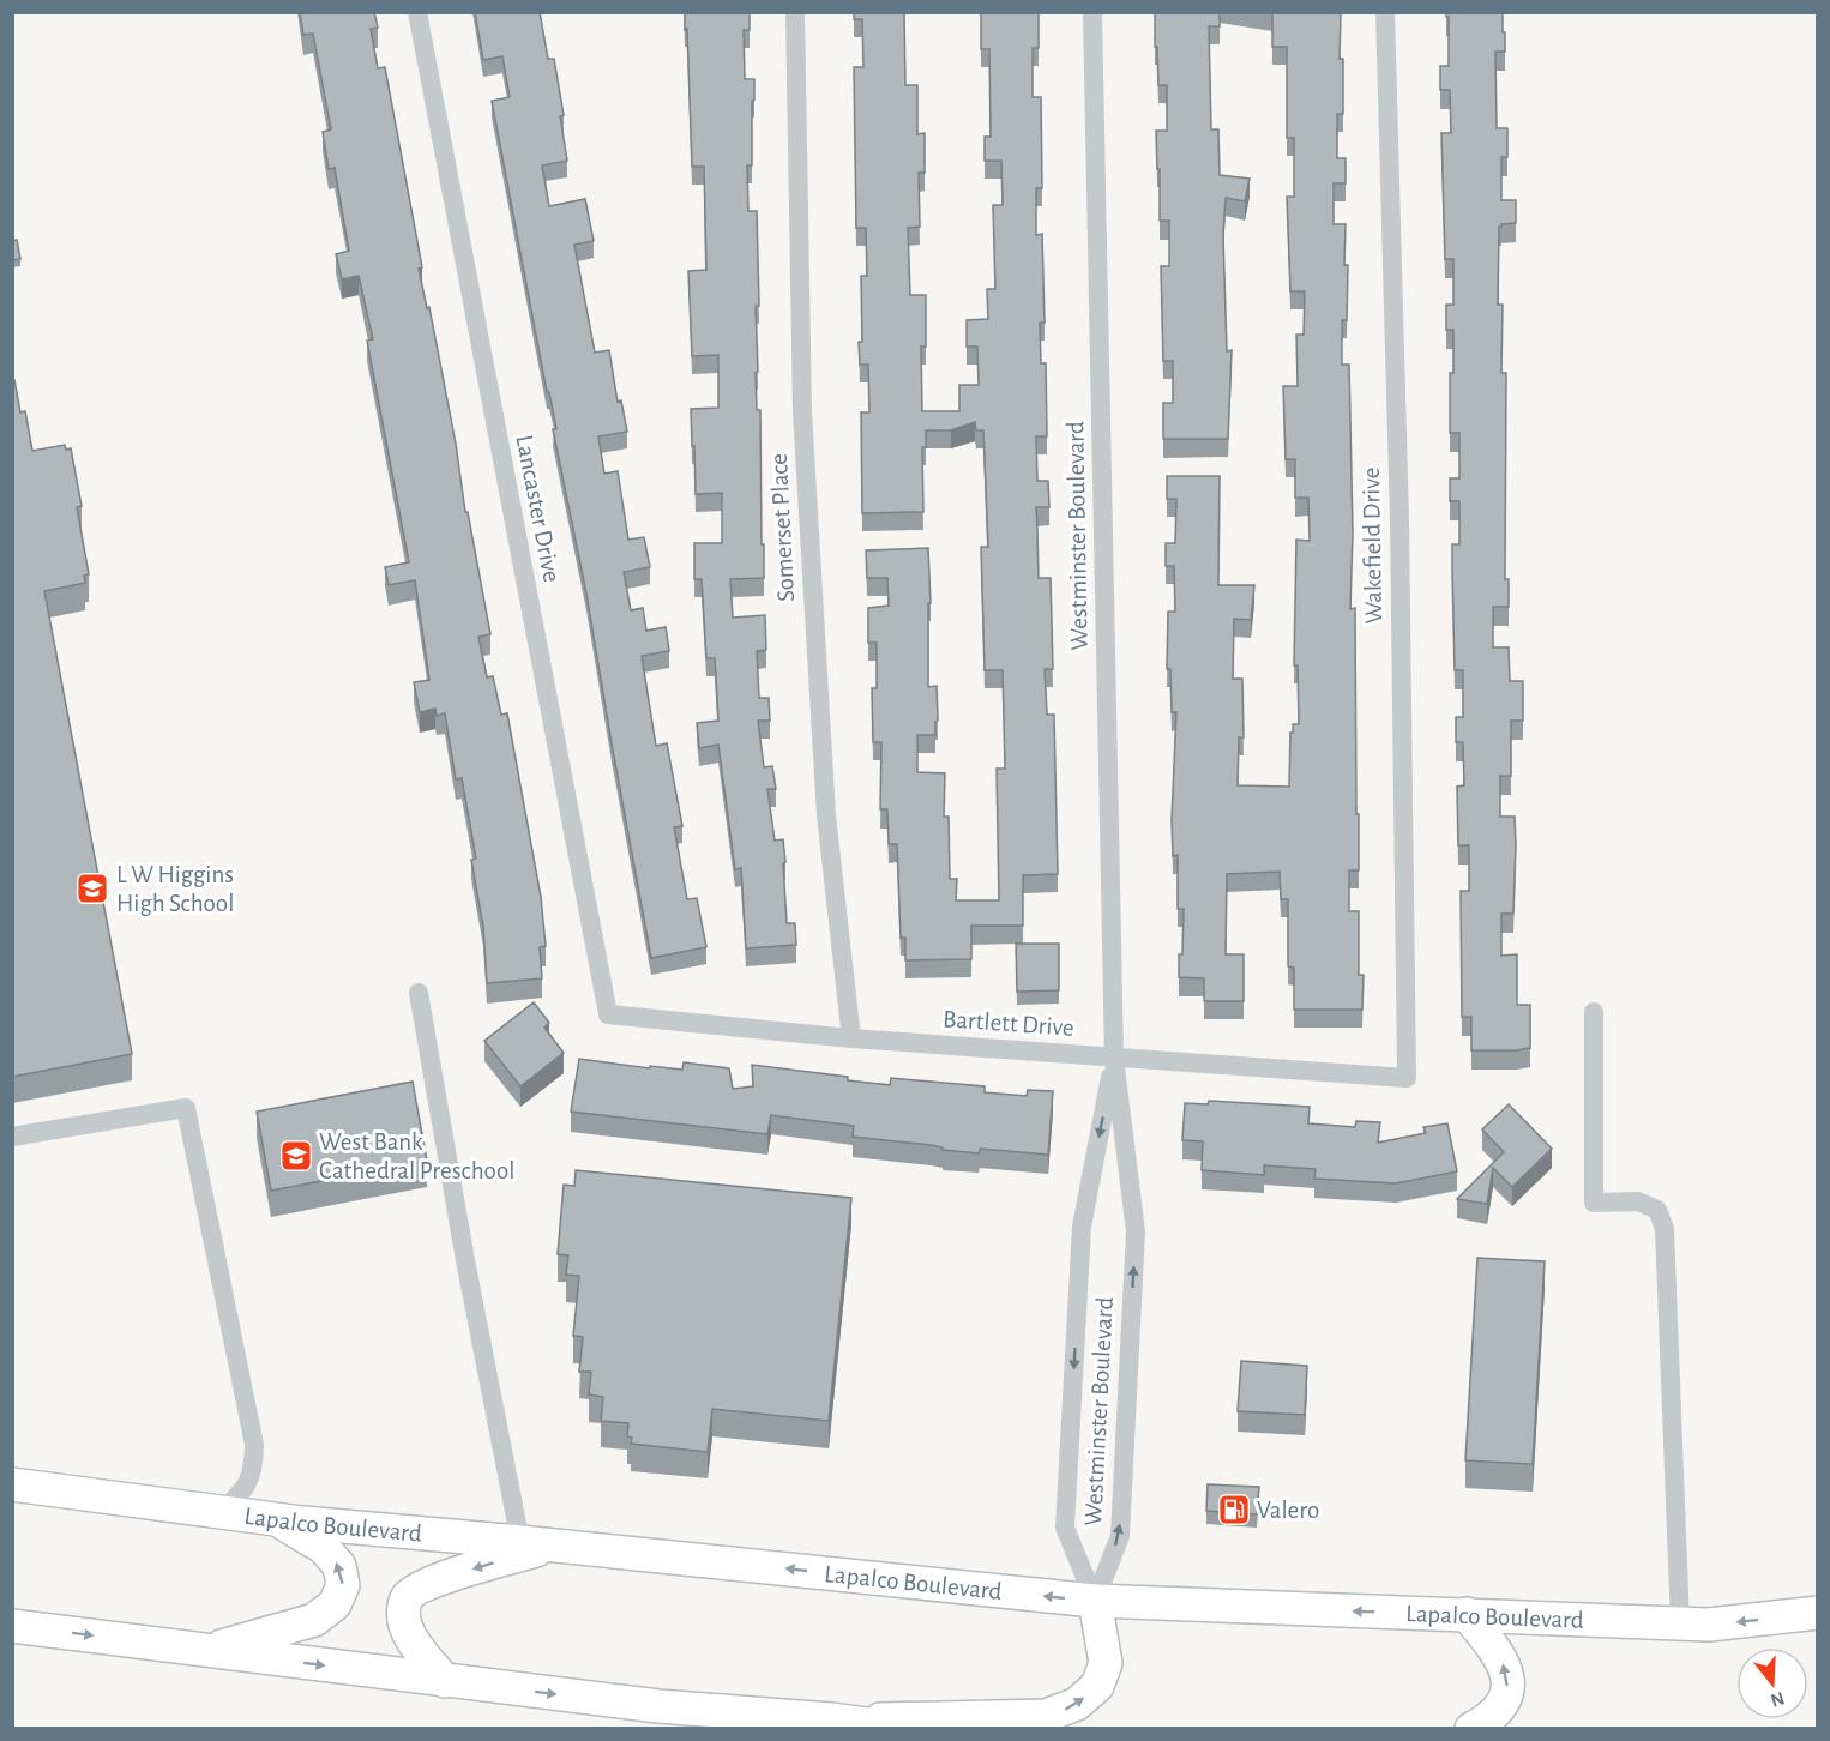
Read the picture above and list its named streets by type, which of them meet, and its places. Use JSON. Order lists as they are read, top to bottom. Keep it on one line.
{"streets":{"main road":["Lapalco Boulevard"],"street":["Lancaster Drive","Somerset Place","Westminster Boulevard","Wakefield Drive","Bartlett Drive"]},"crossings":[["Lancaster Drive","Bartlett Drive"],["Somerset Place","Bartlett Drive"],["Westminster Boulevard","Bartlett Drive"],["Westminster Boulevard","Lapalco Boulevard"],["Wakefield Drive","Bartlett Drive"]],"places":{"school or university":["L W Higgins High School","West Bank Cathedral Preschool"],"fuel station":["Valero"]},"north":"bottom"}
